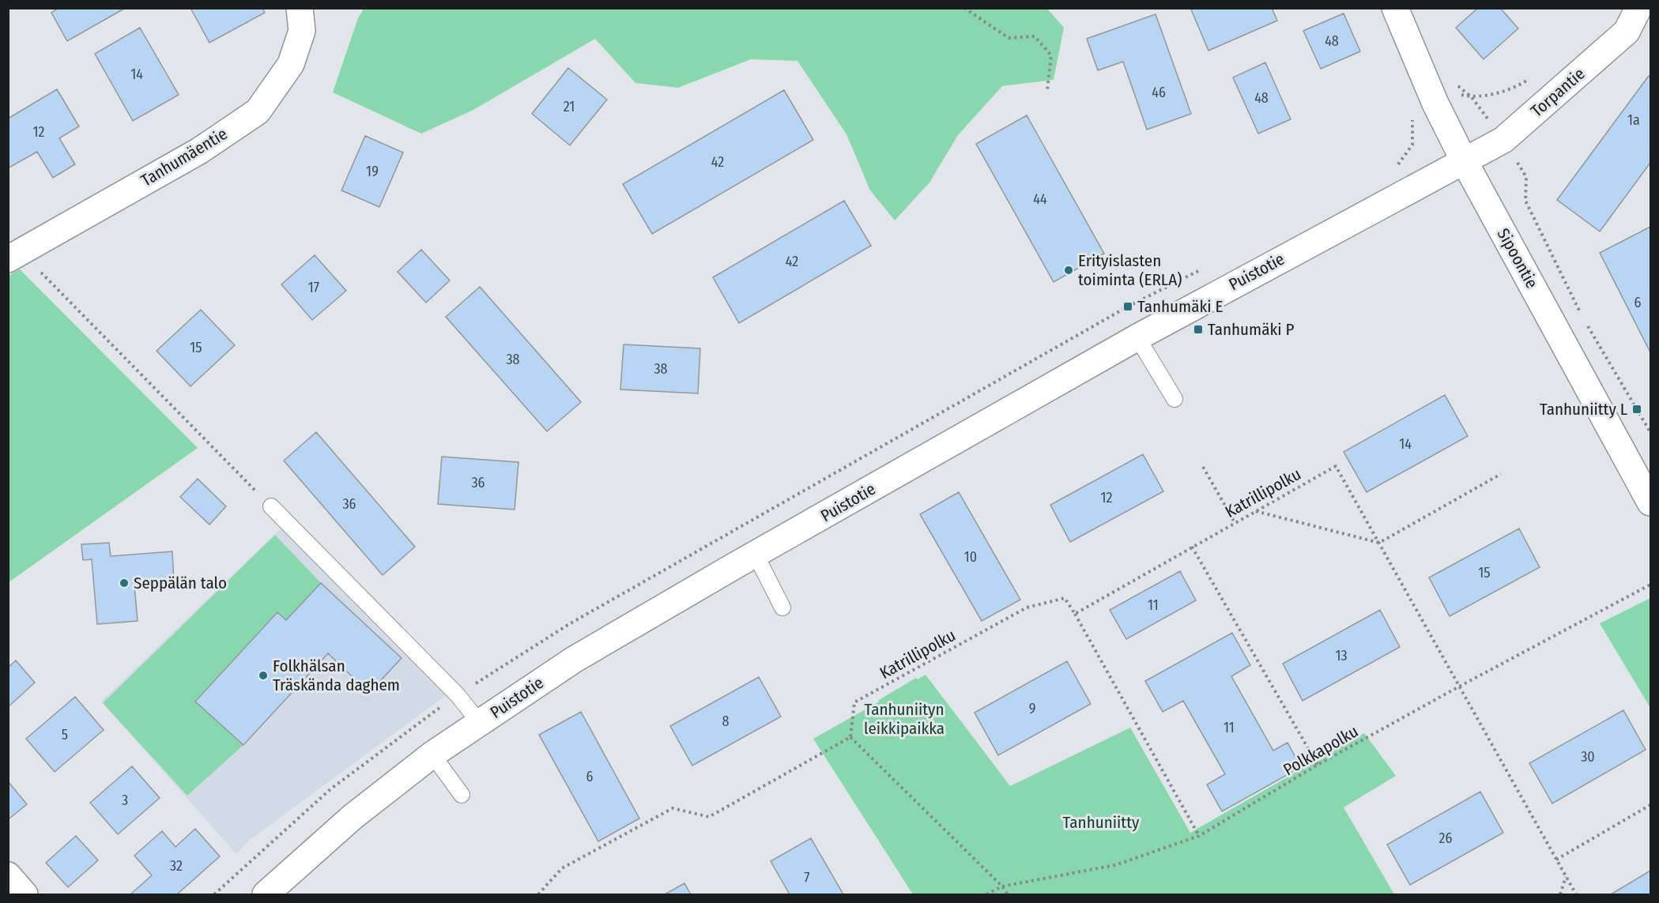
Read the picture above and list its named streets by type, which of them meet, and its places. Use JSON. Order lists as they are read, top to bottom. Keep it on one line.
{"streets":{"street":["Torpantie","Tanhumäentie","Sipoontie","Puistotie"],"path":["Katrillipolku","Polkkapolku"]},"crossings":[["Torpantie","Sipoontie"],["Torpantie","Puistotie"],["Sipoontie","Puistotie"]],"parks":["Tanhuniityn leikkipaikka","Tanhuniitty"],"places":{"other":["Erityislasten toiminta (ERLA)","Seppälän talo","Folkhälsan Träskända daghem"],"transit":["Tanhumäki E","Tanhumäki P","Tanhuniitty L"]},"house_numbers":["48","14","46","48","21","1a","12","42","19","44","42","17","6","15","38","38","14","36","12","36","10","15","11","13","9","8","11","5","30","6","3","26","32","7"]}
